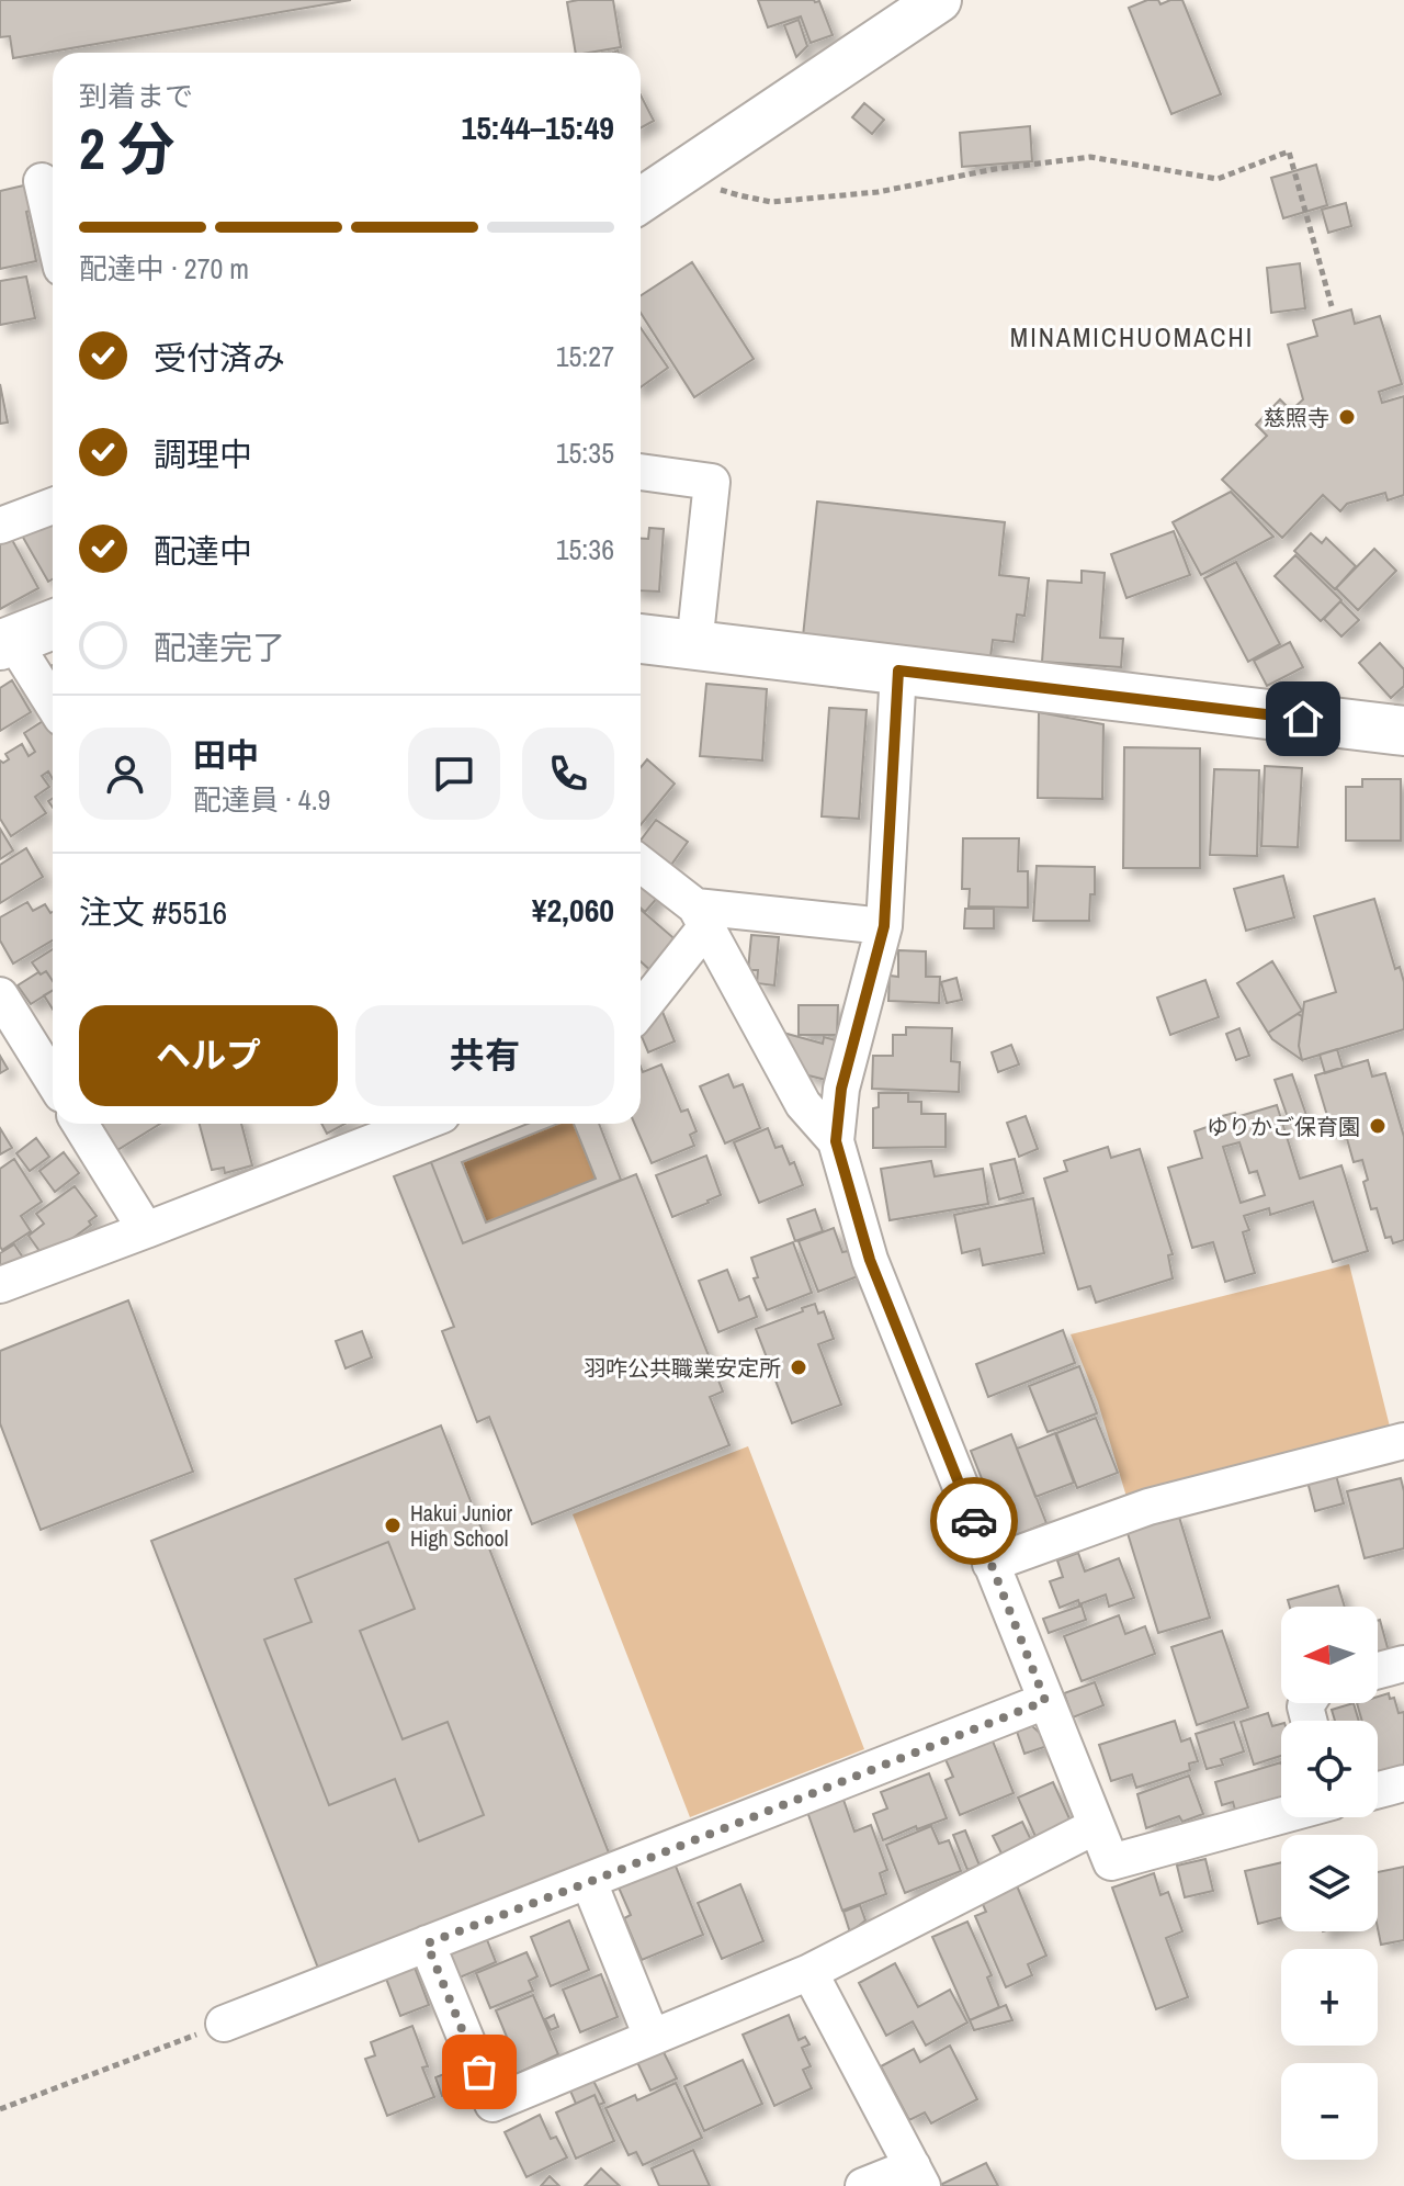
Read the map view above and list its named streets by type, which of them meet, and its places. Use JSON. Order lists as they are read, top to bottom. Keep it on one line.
{"districts":["MINAMICHUOMACHI"],"places":["慈照寺","ゆりかご保育園","羽咋公共職業安定所","Hakui Junior High School"],"north":"left","page":{"heading":["2 分","到着まで","15:44–15:49"],"panel":["田中","配達員 · 4.9","注文 #5516","¥2,060"],"bar":"配達中 · 270 m","list":[["受付済み","15:27"],["調理中","15:35"],["配達中","15:36"],"配達完了"],"buttons":["ヘルプ","共有"],"map_buttons":["+","−"]}}
